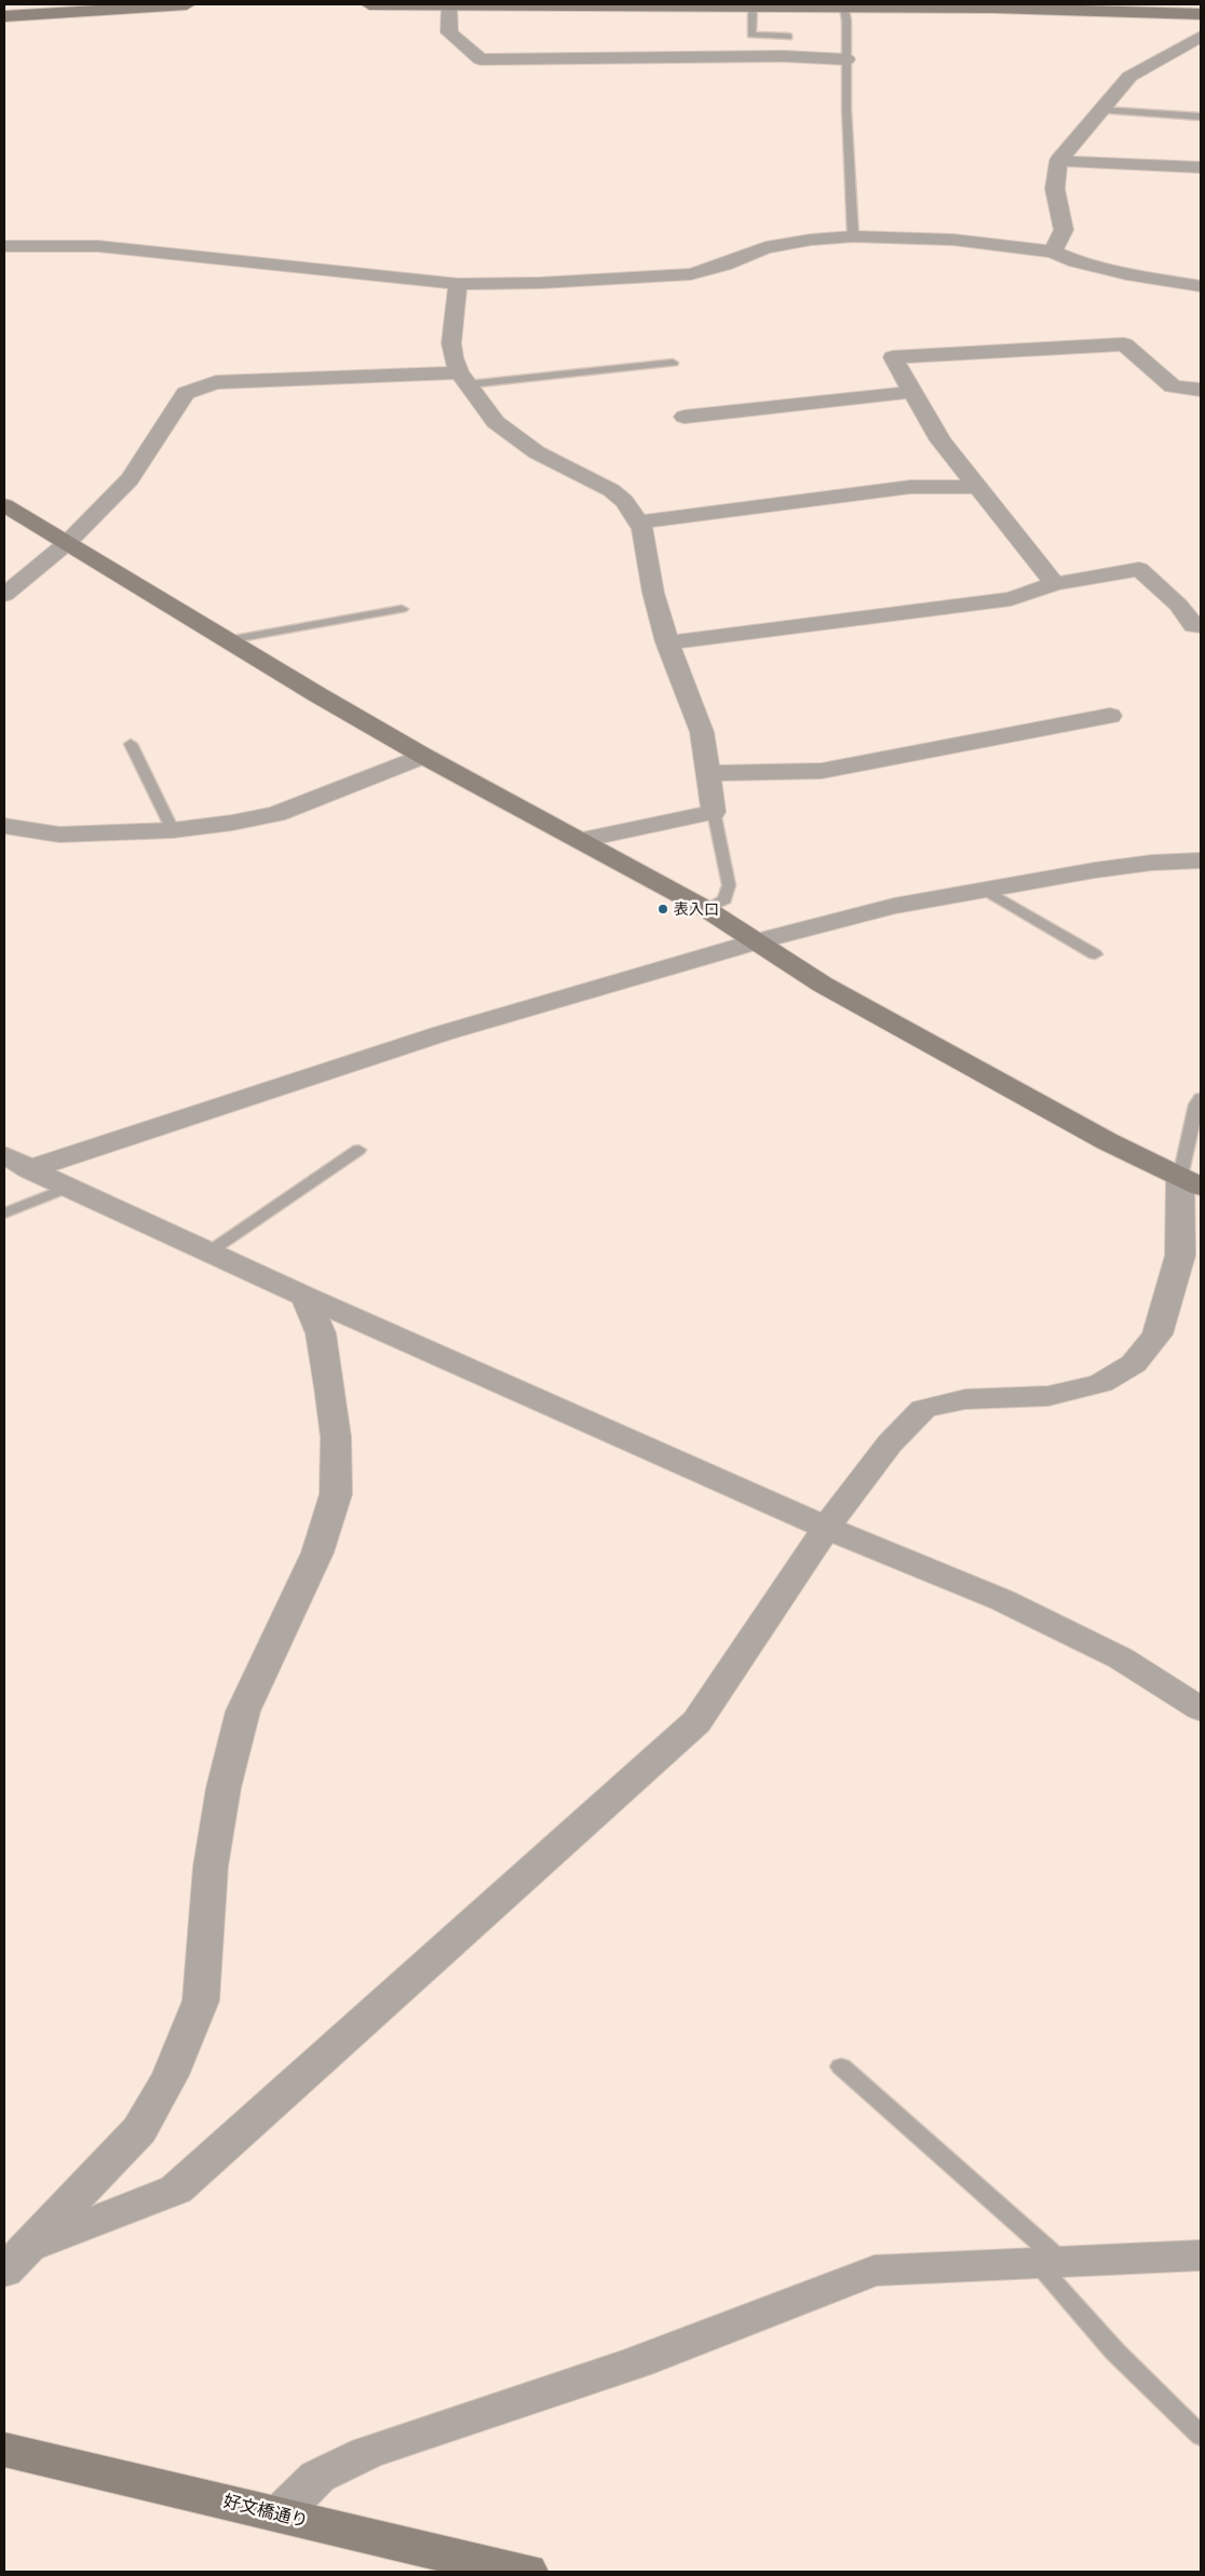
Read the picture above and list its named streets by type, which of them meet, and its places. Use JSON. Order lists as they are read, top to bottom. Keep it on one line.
{"streets":{"street":["好文橋通り"]},"places":["表入口"]}
